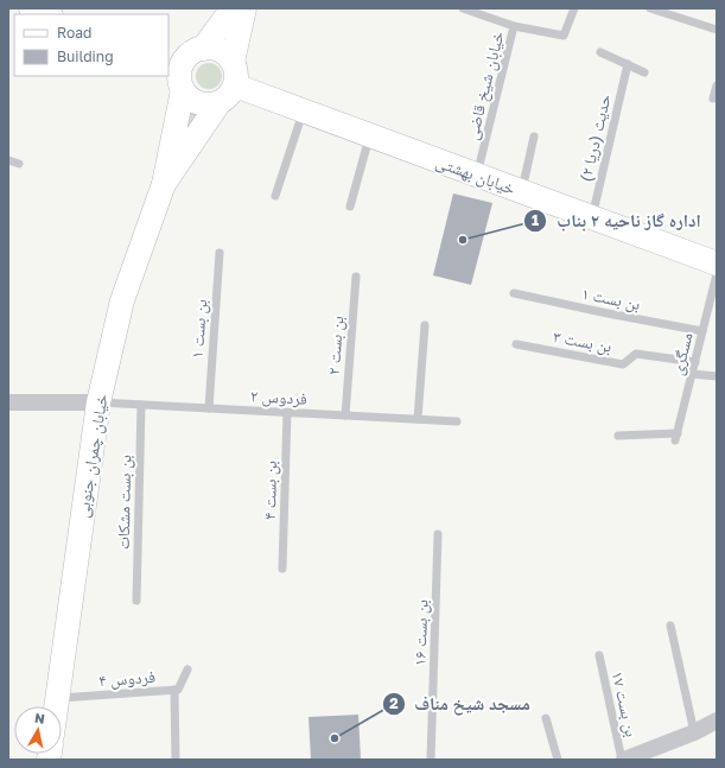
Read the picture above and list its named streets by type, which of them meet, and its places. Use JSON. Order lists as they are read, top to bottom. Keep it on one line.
{"streets":{"main road":["خیابان بهشتی","خیابان چمران جنوبی"],"lane":["خیابان شیخ قاضی","حدیث (دریا ۲)","بن بست ۱","بن بست ۳","بن بست ۲","مسگری","فردوس ۲","بن بست ۴","بن بست مشکات","بن بست ۱۶","فردوس ۴","بن بست ۱۷"]},"crossings":[["خیابان شیخ قاضی","خیابان بهشتی"],["حدیث (دریا ۲)","خیابان بهشتی"],["خیابان بهشتی","خیابان چمران جنوبی"],["بن بست ۱","مسگری"],["بن بست ۱","فردوس ۲"],["بن بست ۳","مسگری"],["بن بست ۲","فردوس ۲"],["فردوس ۲","خیابان چمران جنوبی"],["فردوس ۲","بن بست ۴"],["فردوس ۲","بن بست مشکات"],["خیابان چمران جنوبی","فردوس ۴"]],"places":["اداره گاز ناحیه ۲ بناب","مسجد شیخ مناف"],"legend":["Road","Building"],"north":"top"}
